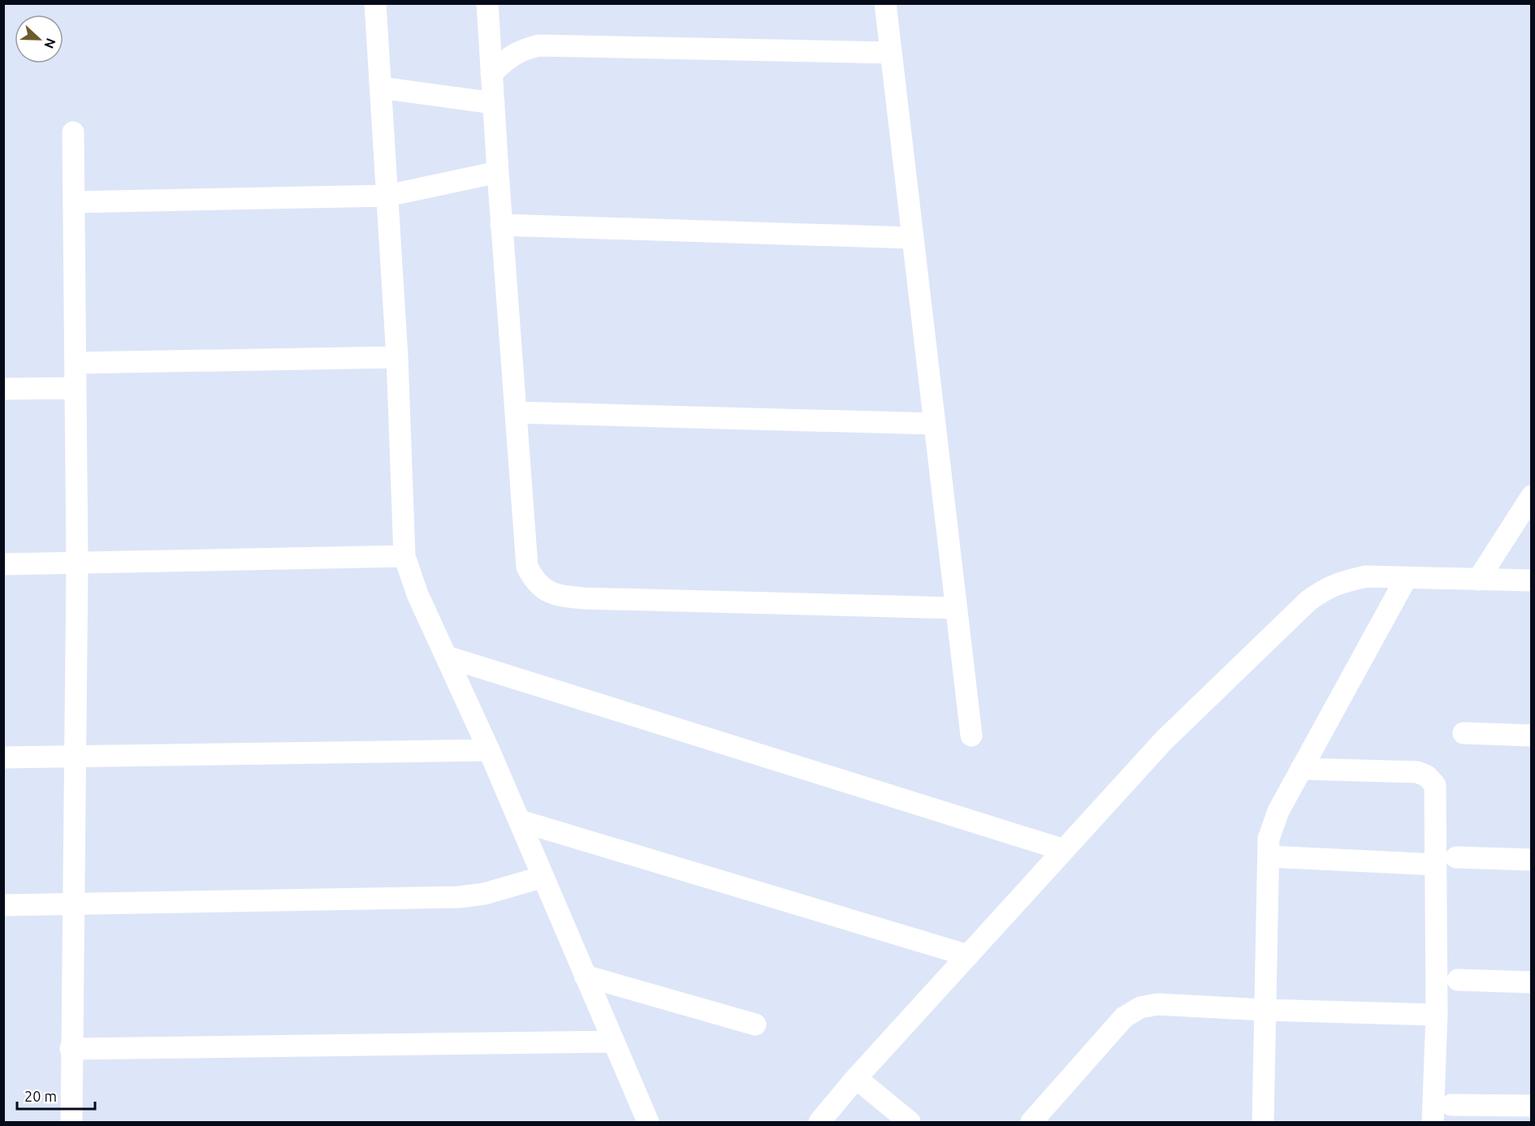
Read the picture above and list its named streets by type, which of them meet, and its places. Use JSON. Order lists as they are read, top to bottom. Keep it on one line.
{"scale_bar":"20 m","north":"right"}
